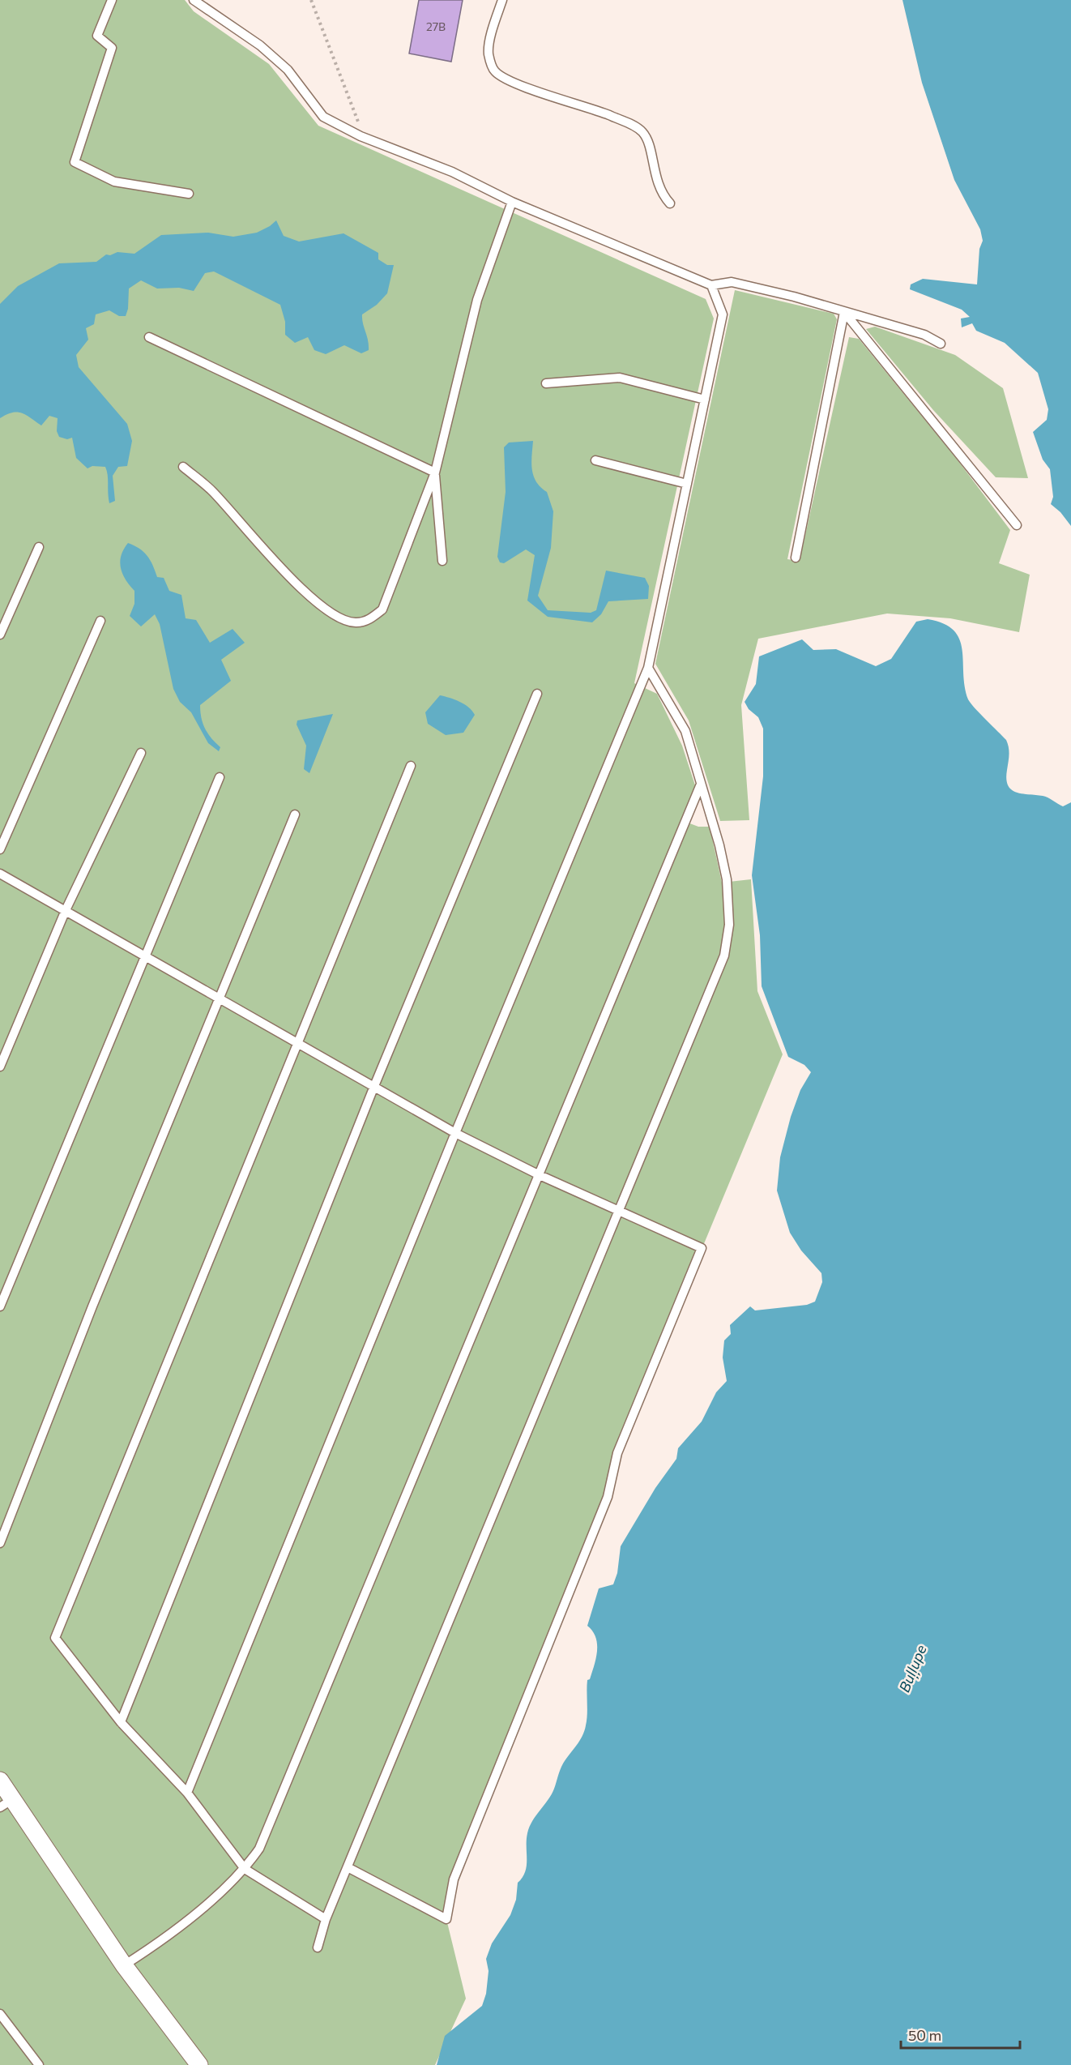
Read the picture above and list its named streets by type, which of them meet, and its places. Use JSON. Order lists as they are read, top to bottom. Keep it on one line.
{"water":["Buļļupe"],"house_numbers":["27B"],"scale_bar":"50 m"}
